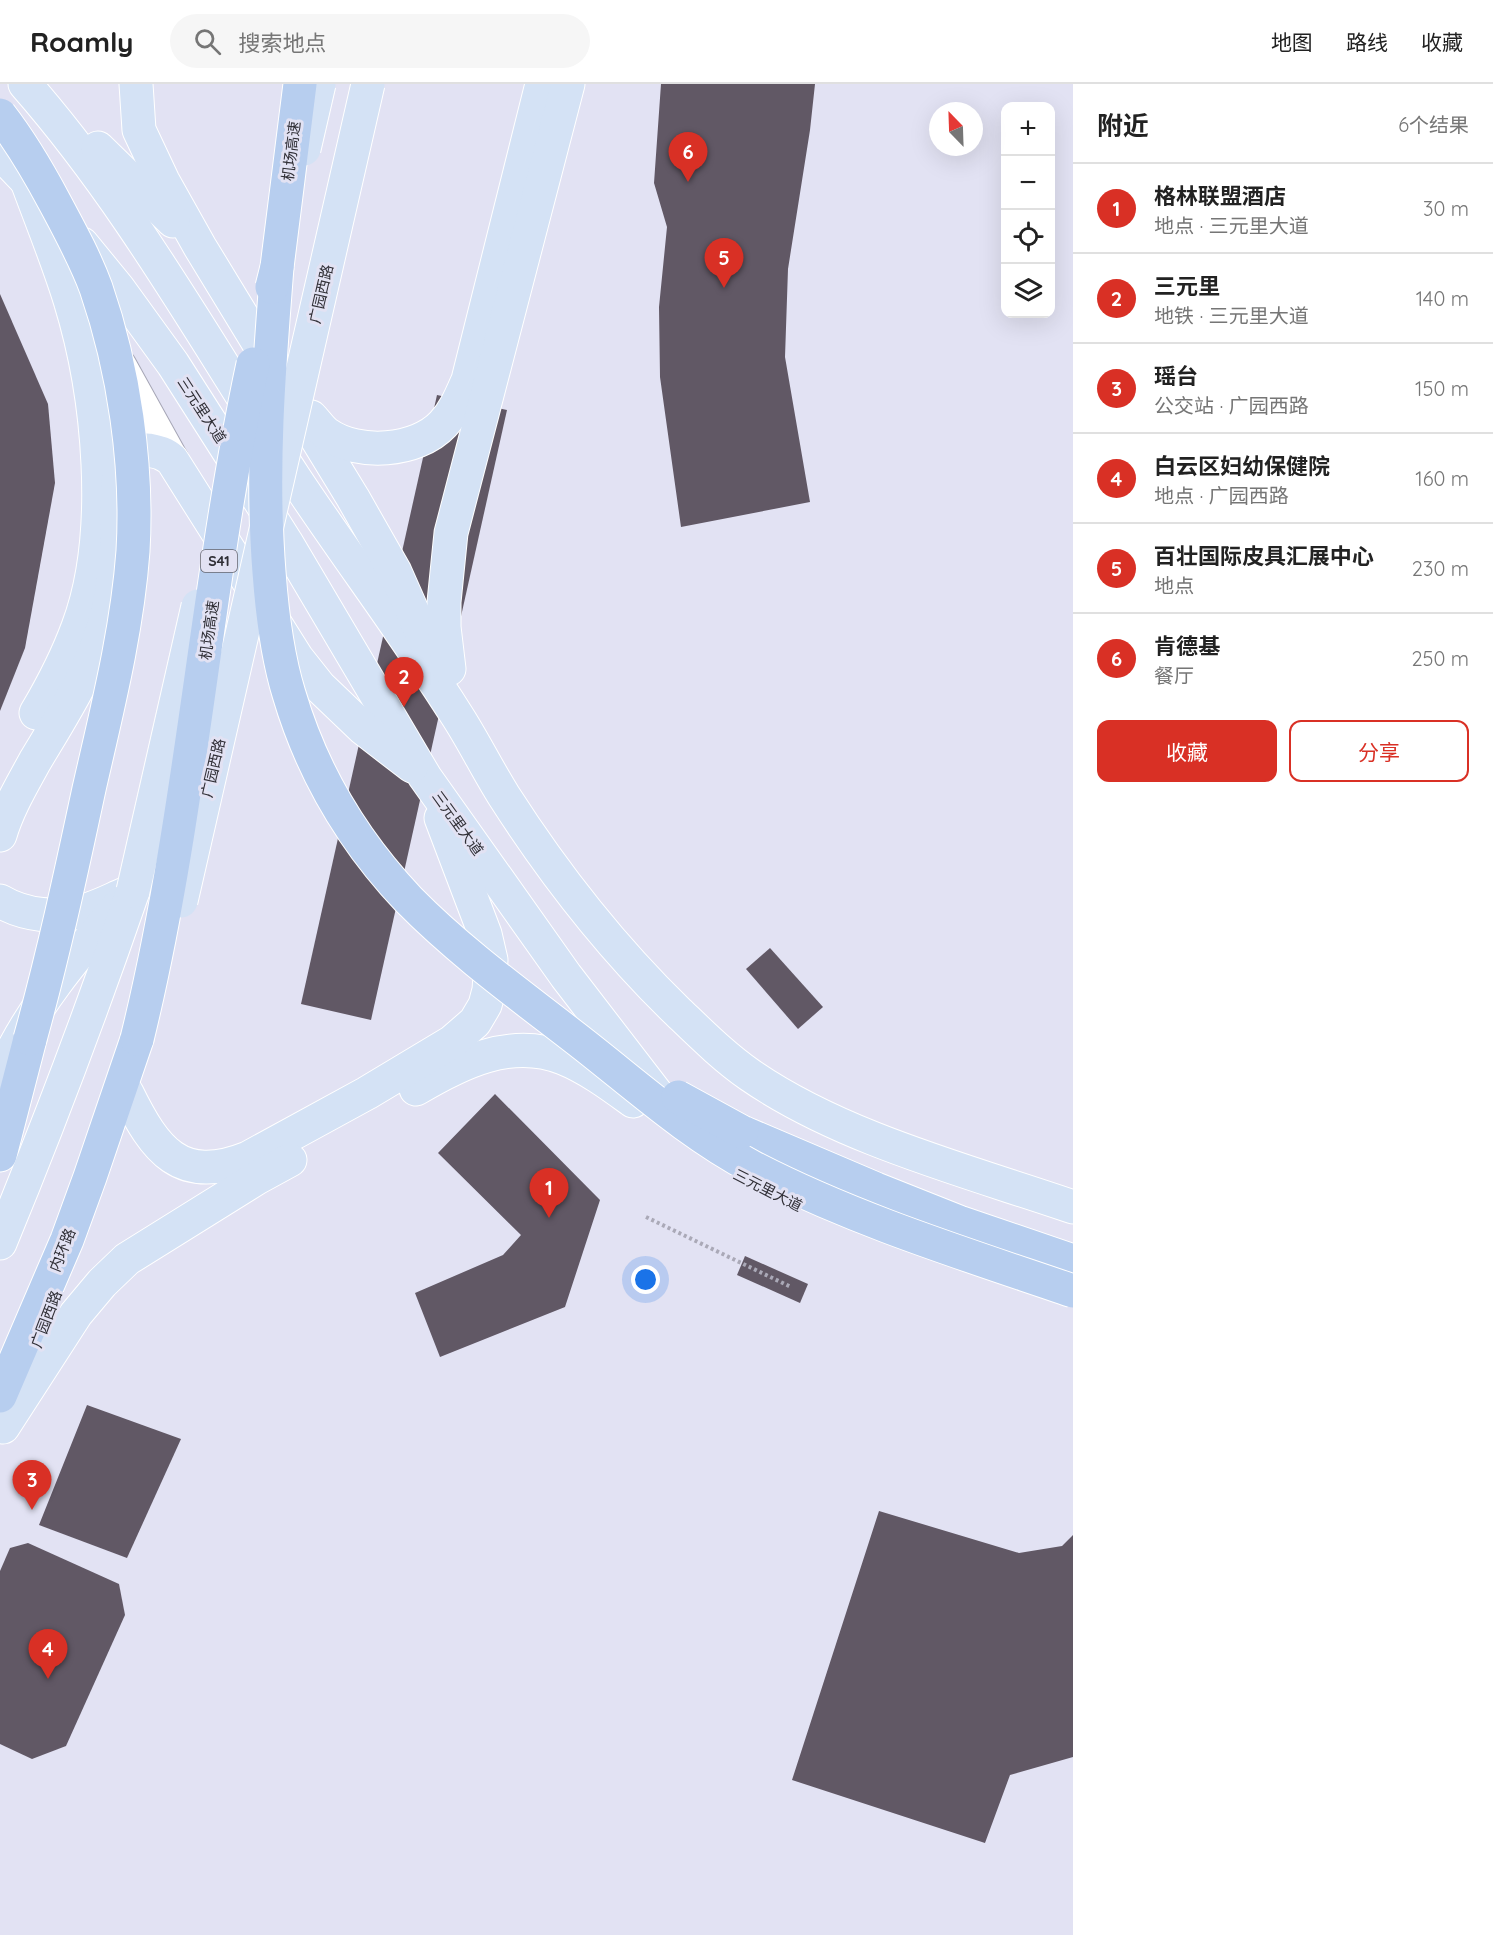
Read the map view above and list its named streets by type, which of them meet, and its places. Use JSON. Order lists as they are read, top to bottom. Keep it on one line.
{"streets":{"highway":["机场高速","S41","内环路"],"main road":["广园西路","三元里大道"]},"crossings":[["机场高速","广园西路"],["机场高速","内环路"],["广园西路","内环路"]],"north":"top left","page":{"header":"Roamly","search":"搜索地点","nav":["地图","路线","收藏"],"heading":["附近","6个结果"],"map_buttons":["+","−"],"pins":["6","5","2","1","3","4"],"list":[{"mark":"1","name":"格林联盟酒店","note":"地点 · 三元里大道","value":"30 m"},{"mark":"2","name":"三元里","note":"地铁 · 三元里大道","value":"140 m"},{"mark":"3","name":"瑶台","note":"公交站 · 广园西路","value":"150 m"},{"mark":"4","name":"白云区妇幼保健院","note":"地点 · 广园西路","value":"160 m"},{"mark":"5","name":"百壮国际皮具汇展中心","note":"地点","value":"230 m"},{"mark":"6","name":"肯德基","note":"餐厅","value":"250 m"}],"buttons":["收藏","分享"]}}
